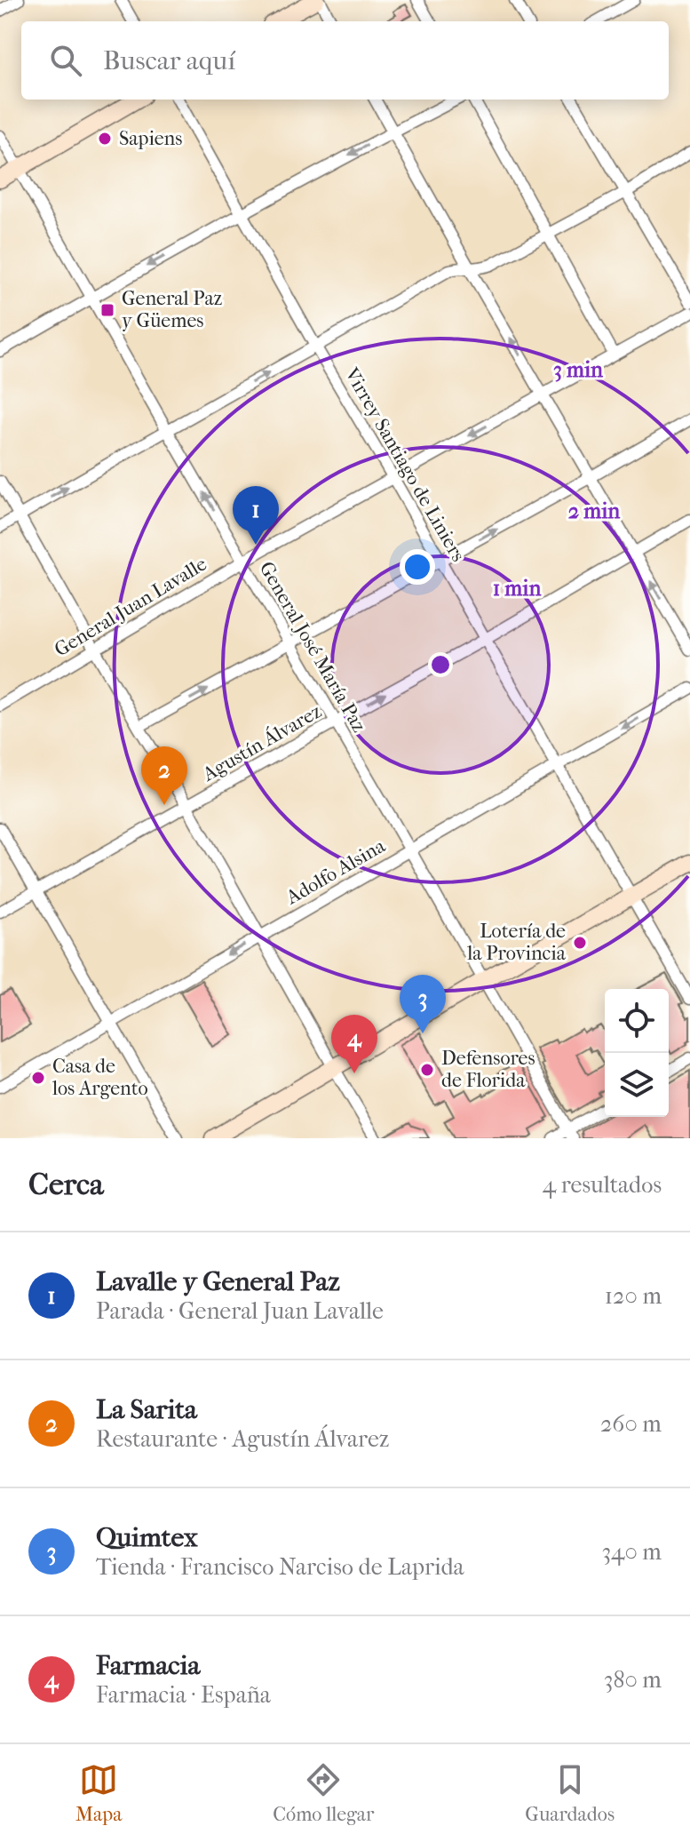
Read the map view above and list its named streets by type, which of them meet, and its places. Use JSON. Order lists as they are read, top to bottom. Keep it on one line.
{"streets":{"street":["Virrey Santiago de Liniers","General Juan Lavalle","General José María Paz","Agustín Álvarez","Adolfo Alsina"]},"crossings":[["Virrey Santiago de Liniers","General Juan Lavalle"],["Virrey Santiago de Liniers","Agustín Álvarez"],["Virrey Santiago de Liniers","Adolfo Alsina"],["General Juan Lavalle","General José María Paz"],["General José María Paz","Agustín Álvarez"],["General José María Paz","Adolfo Alsina"]],"one_way":["Adolfo Alsina"],"places":{"other":["Sapiens","Lotería de la Provincia","Defensores de Florida","Casa de los Argento"],"transit":["General Paz y Güemes"]},"page":{"search":"Buscar aquí","pins":["1","2","3","4"],"heading":["Cerca","4 resultados"],"list":[{"mark":"1","name":"Lavalle y General Paz","note":"Parada · General Juan Lavalle","value":"120 m"},{"mark":"2","name":"La Sarita","note":"Restaurante · Agustín Álvarez","value":"260 m"},{"mark":"3","name":"Quimtex","note":"Tienda · Francisco Narciso de Laprida","value":"340 m"},{"mark":"4","name":"Farmacia","note":"Farmacia · España","value":"380 m"}],"nav":["Mapa","Cómo llegar","Guardados"]},"rings":["3 min","2 min","1 min"]}
